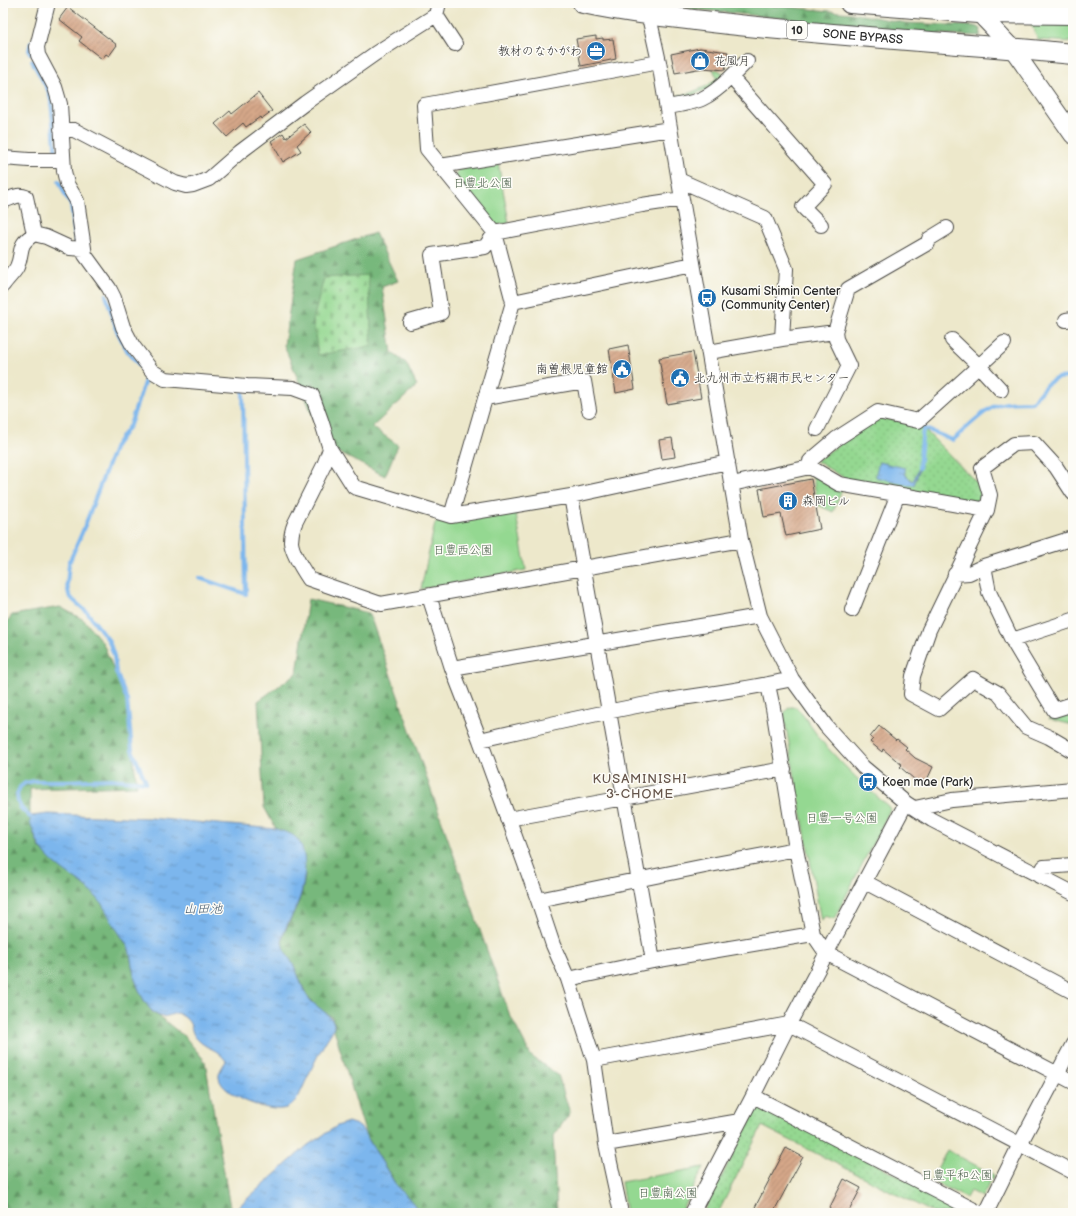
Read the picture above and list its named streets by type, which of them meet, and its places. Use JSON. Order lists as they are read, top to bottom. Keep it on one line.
{"streets":{"highway":["10","SONE BYPASS"]},"districts":["KUSAMINISHI 3-CHOME"],"water":["山田池"],"parks":["日豊北公園","日豊西公園","日豊一号公園","日豊平和公園","日豊南公園"],"places":{"office":["教材のなかがわ"],"shop":["花風月"],"bus stop":["Kusami Shimin Center (Community Center)","Koen mae (Park)"],"public building":["南曽根児童館","北九州市立朽網市民センター"],"building":["森岡ビル"]}}
